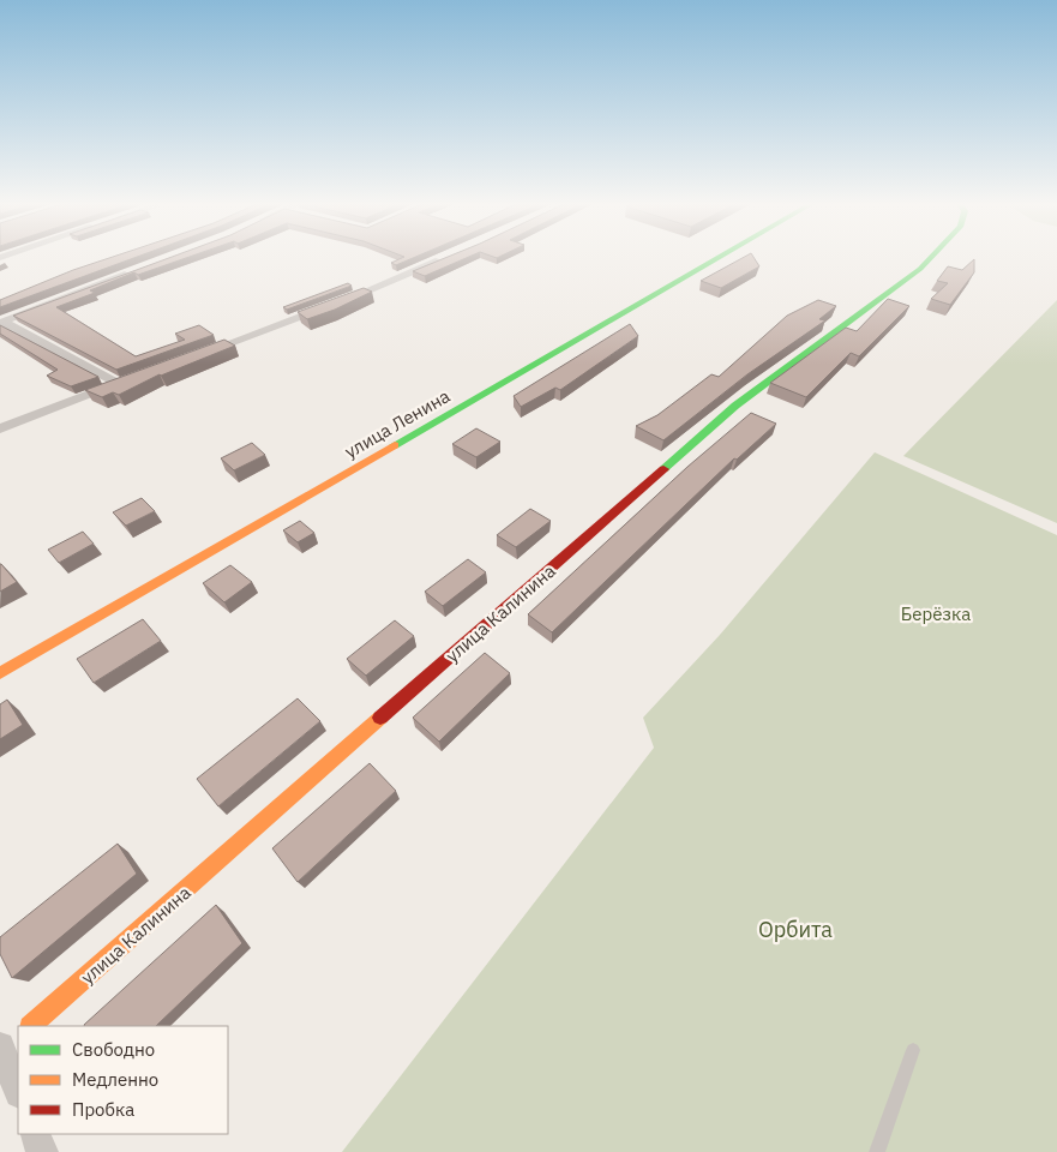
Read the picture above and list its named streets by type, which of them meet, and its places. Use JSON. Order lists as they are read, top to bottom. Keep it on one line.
{"streets":{"street":["улица Ленина","улица Калинина"]},"parks":["Берёзка","Орбита"],"legend":["Свободно","Медленно","Пробка"]}
